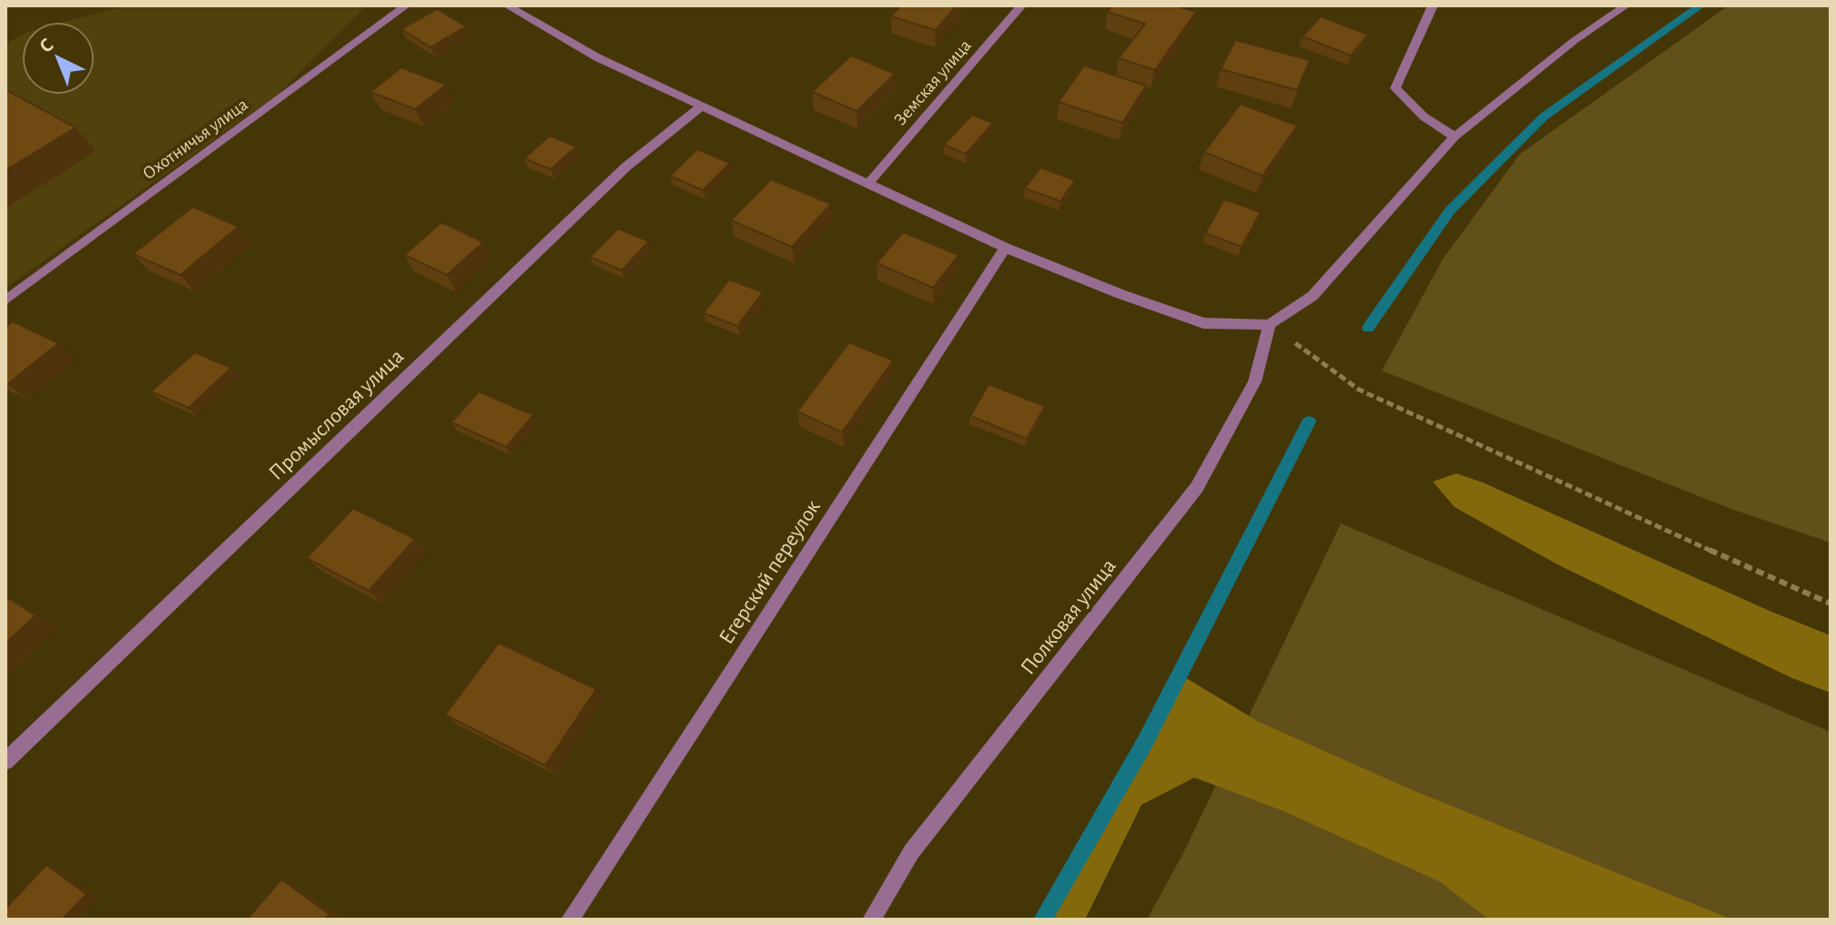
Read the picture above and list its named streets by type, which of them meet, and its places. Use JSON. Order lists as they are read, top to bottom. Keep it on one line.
{"streets":{"street":["Земская улица","Охотничья улица","Промысловая улица","Егерский переулок","Полковая улица"]},"north":"top left"}
